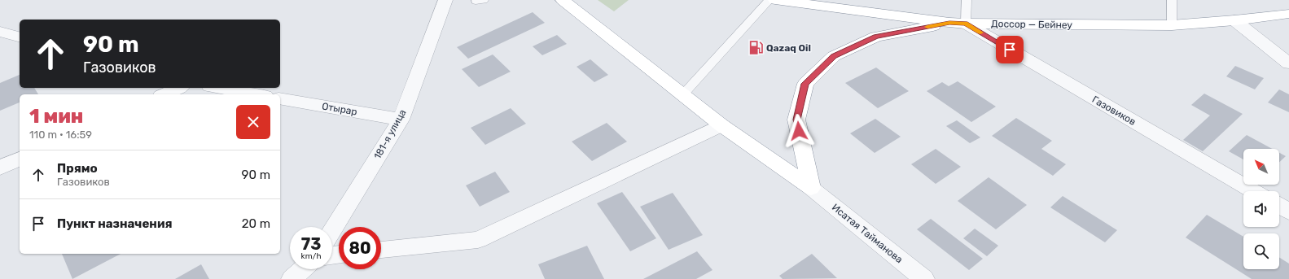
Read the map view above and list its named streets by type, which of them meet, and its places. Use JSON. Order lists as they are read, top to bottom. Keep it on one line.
{"streets":{"highway":["Доссор — Бейнеу"],"street":["Отырар","Газовиков","181-я улица","Исатая Тайманова"]},"crossings":[["Доссор — Бейнеу","Газовиков"],["Отырар","181-я улица"]],"places":{"fuel station":["Qazaq Oil"]},"north":"top left","page":{"turn":["90 m","Газовиков"],"heading":["1 мин","110 m · 16:59"],"list":[{"name":"Прямо","note":"Газовиков","value":"90 m"},{"name":"Пункт назначения","value":"20 m"}],"speed":"73 km/h","limit":"80"}}
